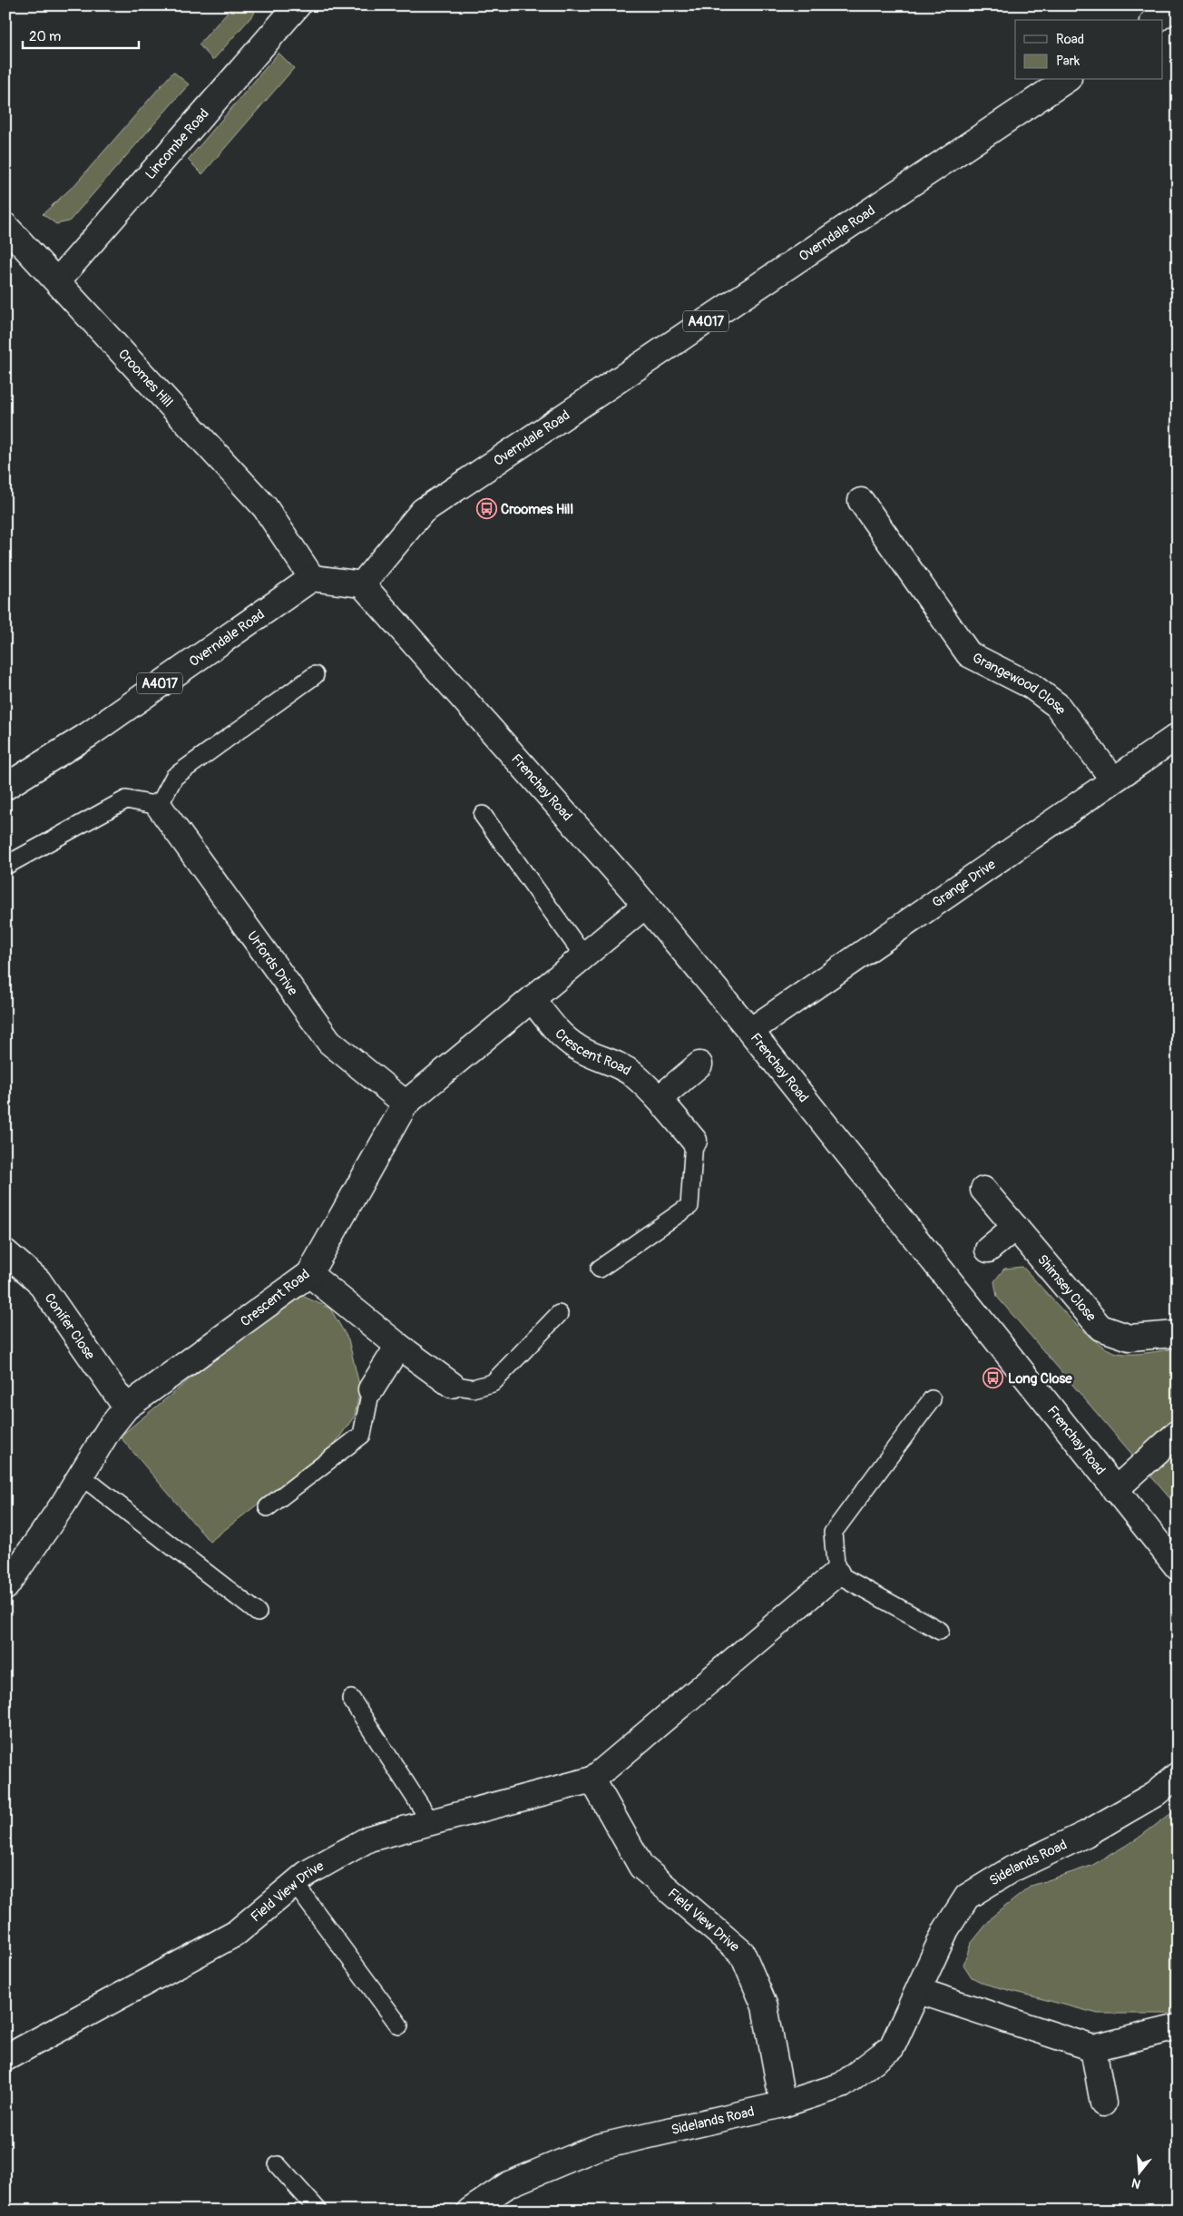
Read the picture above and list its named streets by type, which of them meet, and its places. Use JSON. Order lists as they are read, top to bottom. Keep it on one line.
{"streets":{"street":["Lincombe Road","Overndale Road","A4017","Croomes Hill","Grangewood Close","Frenchay Road","Grange Drive","Urfords Drive","Crescent Road","Shimsey Close","Conifer Close","Sidelands Road","Field View Drive"]},"crossings":[["Lincombe Road","Croomes Hill"],["Overndale Road","Croomes Hill"],["Overndale Road","Frenchay Road"],["Grangewood Close","Grange Drive"],["Frenchay Road","Grange Drive"],["Frenchay Road","Crescent Road"],["Urfords Drive","Crescent Road"],["Crescent Road","Conifer Close"],["Sidelands Road","Field View Drive"]],"places":{"bus stop":["Croomes Hill","Long Close"]},"legend":["Road","Park"],"scale_bar":"20 m","north":"bottom"}
